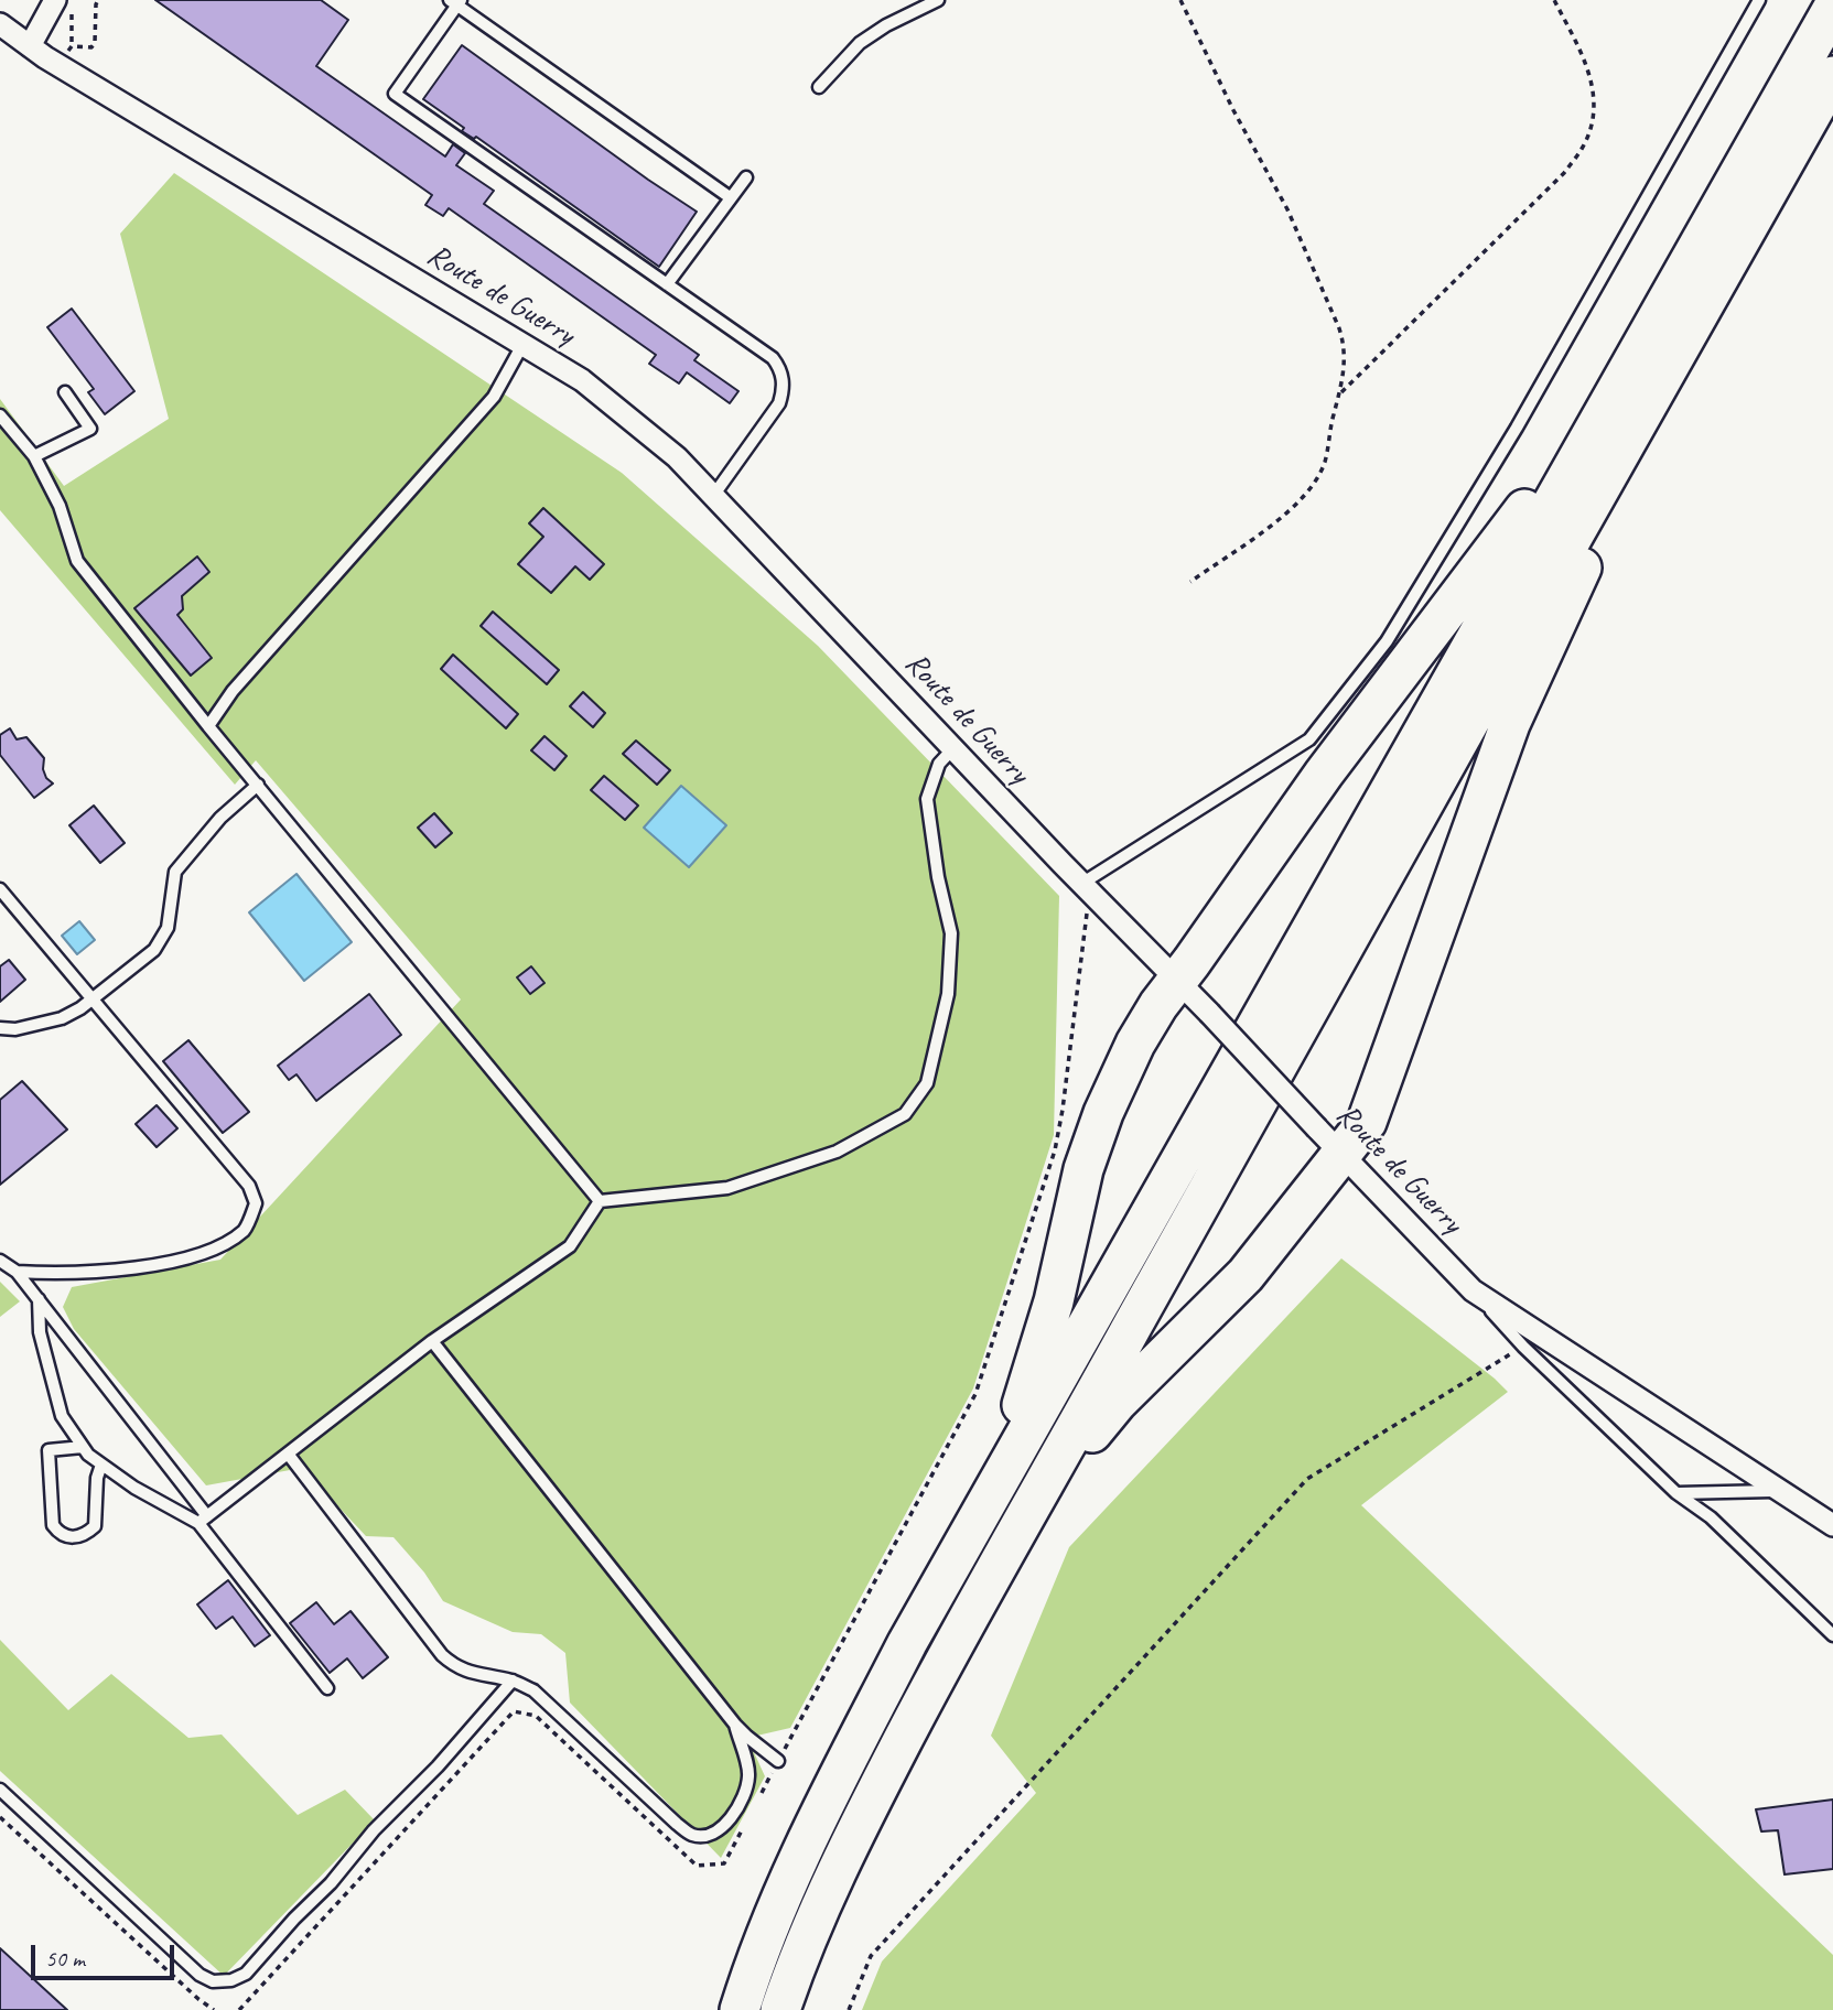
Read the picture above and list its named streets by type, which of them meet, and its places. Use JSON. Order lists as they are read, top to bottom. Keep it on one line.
{"streets":{"street":["Route de Guerry"]},"scale_bar":"50 m"}
